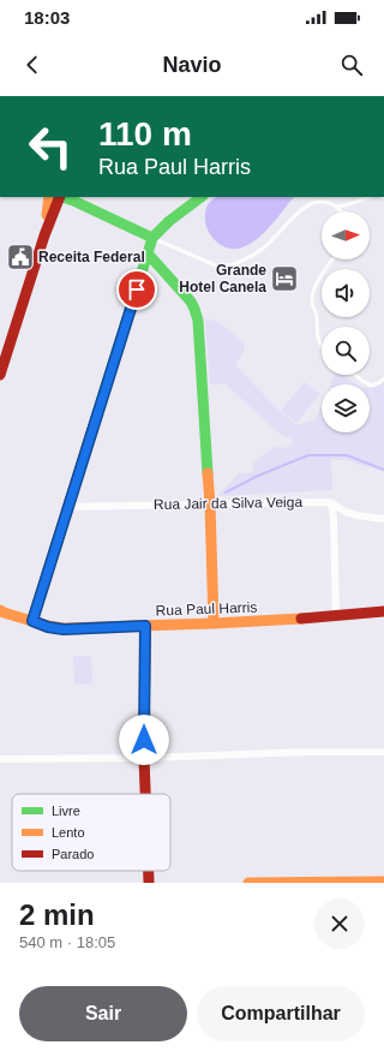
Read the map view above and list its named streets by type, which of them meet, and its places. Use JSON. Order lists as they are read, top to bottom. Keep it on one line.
{"streets":{"street":["Rua Jair da Silva Veiga","Rua Paul Harris"]},"places":{"public building":["Receita Federal"],"hotel":["Grande Hotel Canela"]},"legend":["Livre","Lento","Parado"],"north":"right","page":{"status":"18:03","header":"Navio","turn":["110 m","Rua Paul Harris"],"heading":["2 min","540 m · 18:05"],"buttons":["Sair","Compartilhar"]}}
